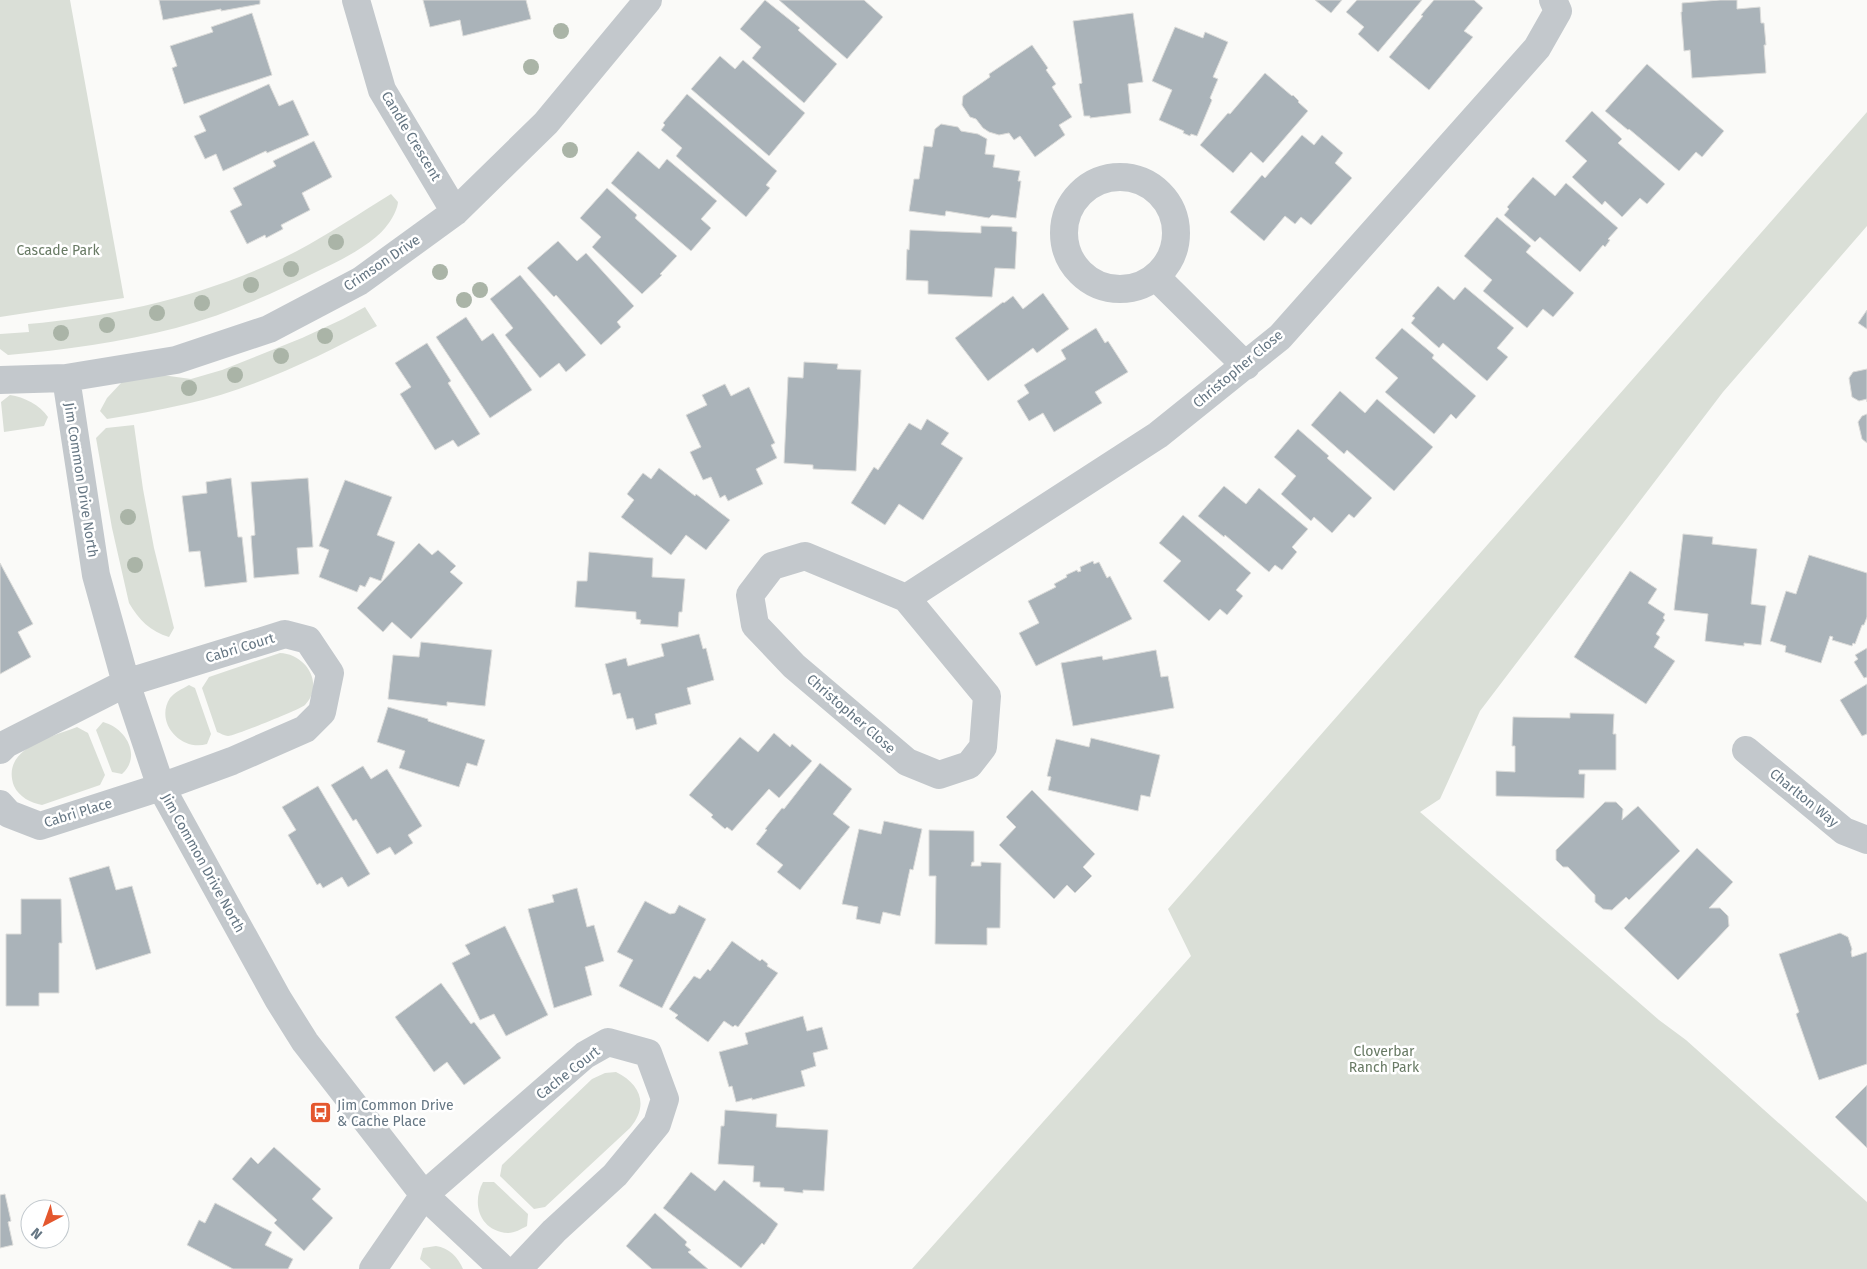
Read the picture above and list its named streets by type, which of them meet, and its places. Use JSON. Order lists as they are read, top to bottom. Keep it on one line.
{"streets":{"street":["Candle Crescent","Crimson Drive","Christopher Close","Jim Common Drive North","Cabri Court","Charlton Way","Cabri Place","Cache Court"]},"crossings":[["Candle Crescent","Crimson Drive"],["Crimson Drive","Jim Common Drive North"],["Jim Common Drive North","Cabri Court"],["Jim Common Drive North","Cabri Place"],["Jim Common Drive North","Cache Court"],["Cabri Court","Cabri Place"]],"parks":["Cascade Park","Cloverbar Ranch Park"],"places":{"bus stop":["Jim Common Drive & Cache Place"]},"north":"bottom left"}
